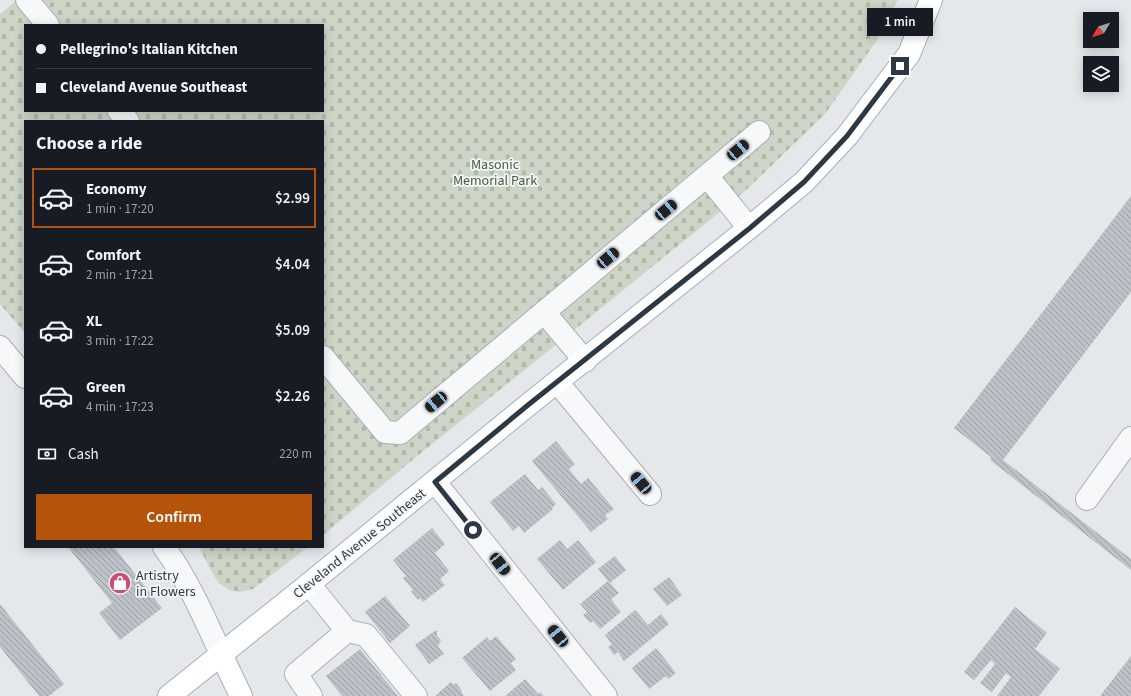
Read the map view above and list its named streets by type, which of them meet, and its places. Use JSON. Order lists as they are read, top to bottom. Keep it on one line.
{"streets":{"main road":["Cleveland Avenue Southeast"]},"parks":["Masonic Memorial Park"],"places":{"shop":["Artistry in Flowers"]},"north":"bottom left","page":{"bubble":"1 min","banner":["Pellegrino's Italian Kitchen","Cleveland Avenue Southeast"],"heading":"Choose a ride","list":[{"name":"Economy","note":"1 min · 17:20","value":"$2.99"},{"name":"Comfort","note":"2 min · 17:21","value":"$4.04"},{"name":"XL","note":"3 min · 17:22","value":"$5.09"},{"name":"Green","note":"4 min · 17:23","value":"$2.26"}],"pay":["Cash","220 m"],"buttons":"Confirm"}}
